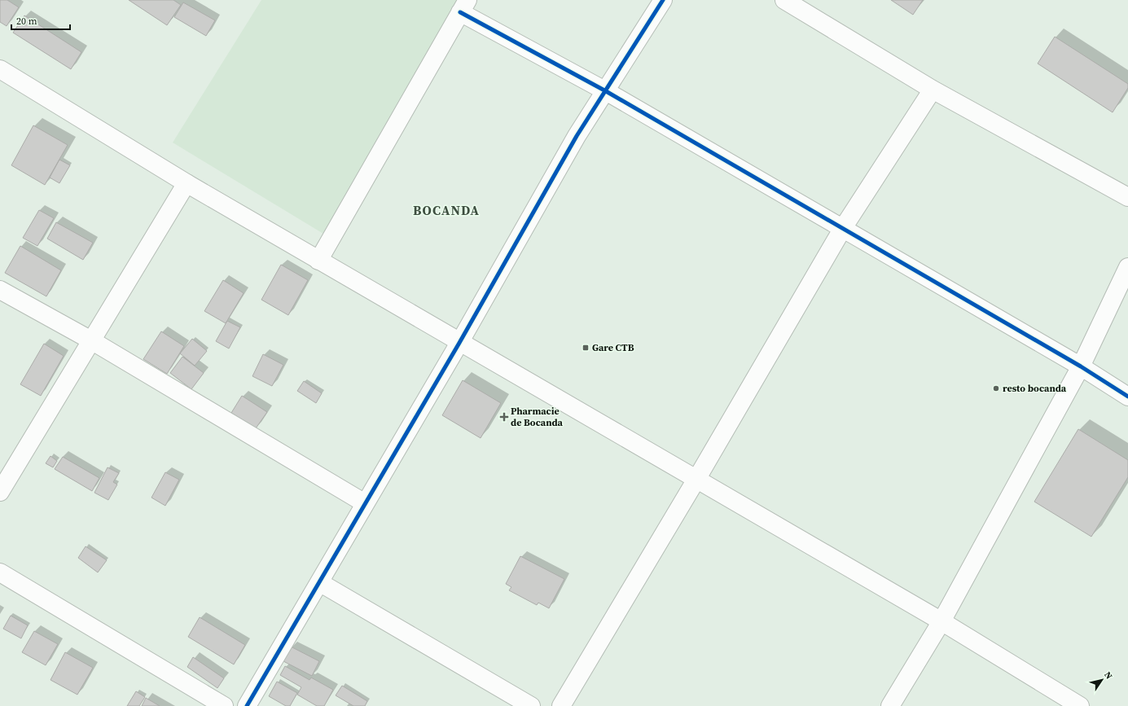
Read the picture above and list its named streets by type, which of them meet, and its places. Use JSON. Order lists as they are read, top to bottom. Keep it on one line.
{"districts":["BOCANDA"],"places":{"transit":["Gare CTB"],"other":["resto bocanda"],"health":["Pharmacie de Bocanda"]},"scale_bar":"20 m","north":"top right"}
